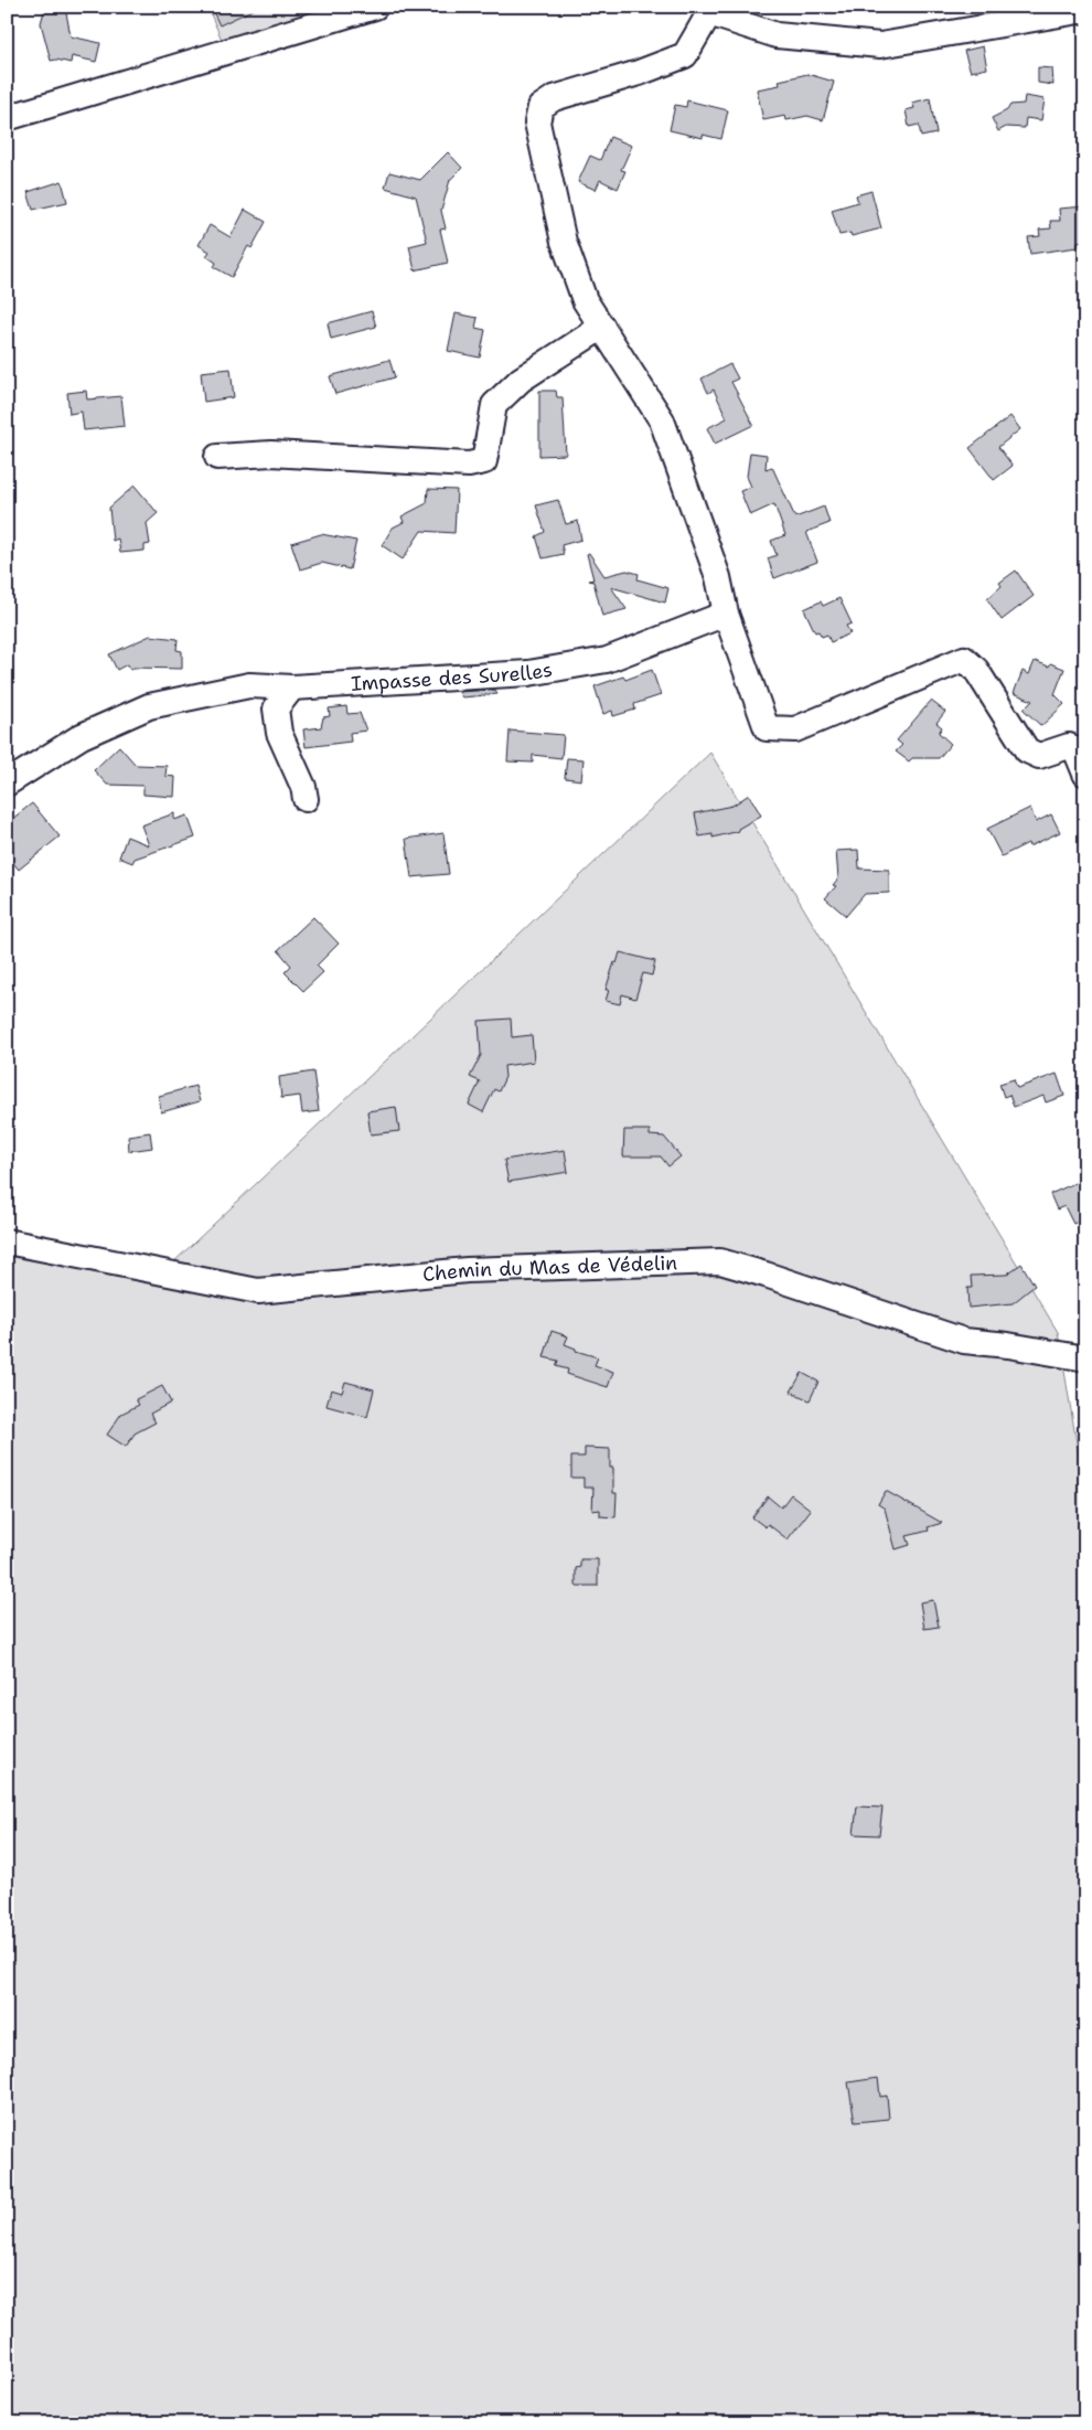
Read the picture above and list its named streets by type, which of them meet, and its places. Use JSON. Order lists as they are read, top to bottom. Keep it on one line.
{"streets":{"street":["Impasse des Surelles","Chemin du Mas de Védelin"]}}
